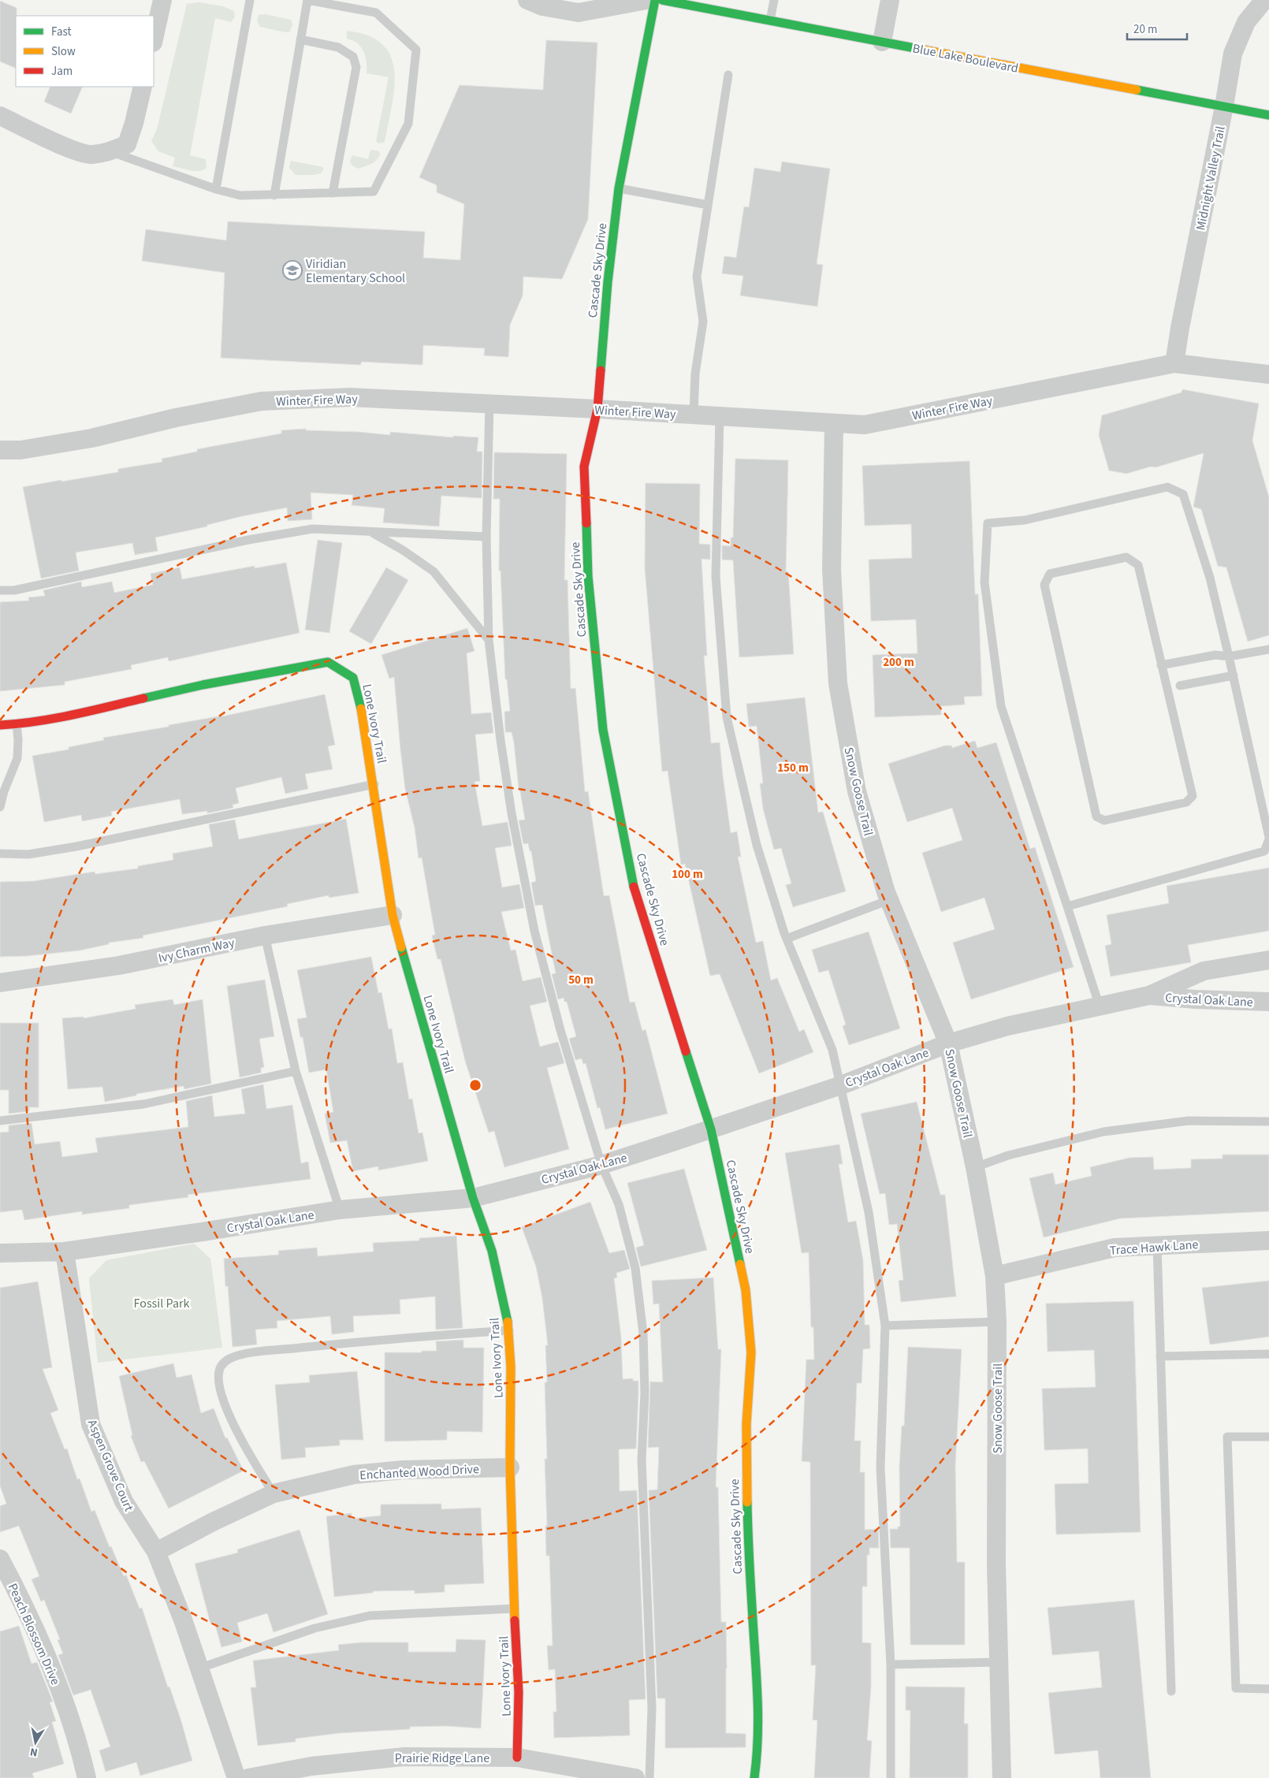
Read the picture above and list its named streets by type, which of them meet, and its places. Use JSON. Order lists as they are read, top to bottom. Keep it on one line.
{"streets":{"street":["Blue Lake Boulevard","Midnight Valley Trail","Cascade Sky Drive","Winter Fire Way","Lone Ivory Trail","Snow Goose Trail","Ivy Charm Way","Crystal Oak Lane","Trace Hawk Lane","Aspen Grove Court","Enchanted Wood Drive","Peach Blossom Drive","Prairie Ridge Lane"]},"crossings":[["Blue Lake Boulevard","Midnight Valley Trail"],["Midnight Valley Trail","Winter Fire Way"],["Cascade Sky Drive","Winter Fire Way"],["Cascade Sky Drive","Crystal Oak Lane"],["Winter Fire Way","Snow Goose Trail"],["Lone Ivory Trail","Ivy Charm Way"],["Lone Ivory Trail","Crystal Oak Lane"],["Lone Ivory Trail","Enchanted Wood Drive"],["Lone Ivory Trail","Prairie Ridge Lane"],["Snow Goose Trail","Crystal Oak Lane"],["Snow Goose Trail","Trace Hawk Lane"],["Crystal Oak Lane","Aspen Grove Court"],["Aspen Grove Court","Enchanted Wood Drive"]],"parks":["Fossil Park"],"places":{"school or university":["Viridian Elementary School"]},"legend":["Fast","Slow","Jam"],"scale_bar":"20 m","north":"bottom","rings":["200 m","150 m","100 m","50 m"]}
